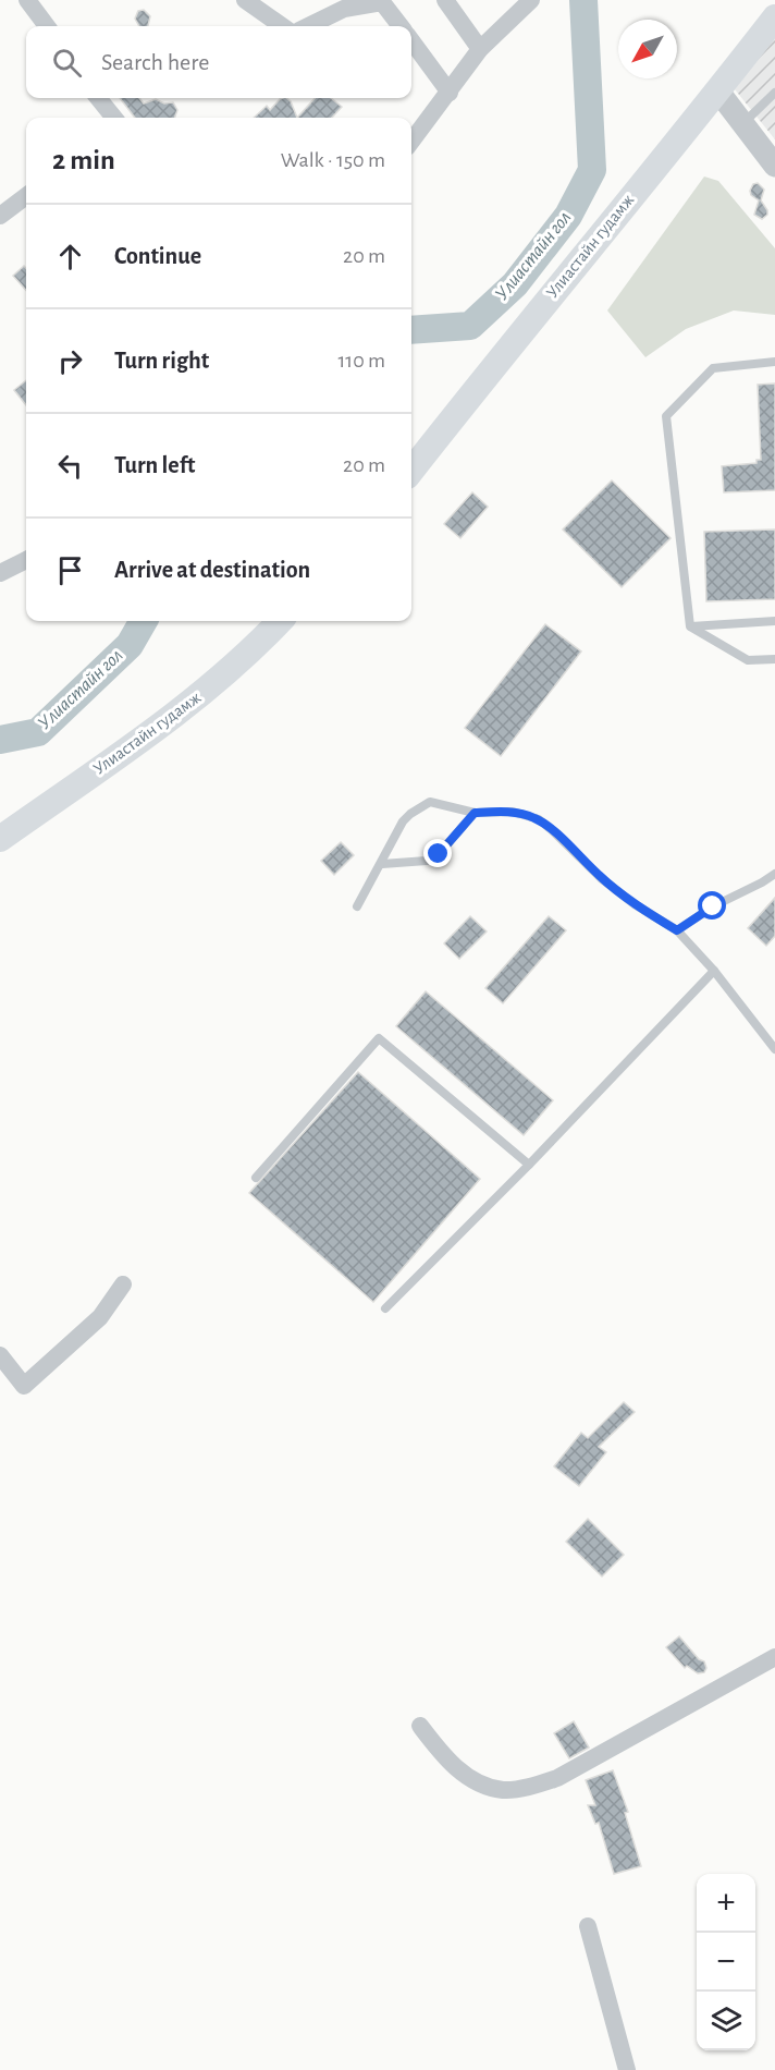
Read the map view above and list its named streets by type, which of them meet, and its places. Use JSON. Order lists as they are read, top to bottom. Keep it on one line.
{"streets":{"main road":["Улиастайн гудамж"]},"water":["Улиастайн гол"],"north":"bottom left","page":{"search":"Search here","heading":["2 min","Walk · 150 m"],"list":[["Continue","20 m"],["Turn right","110 m"],["Turn left","20 m"],"Arrive at destination"],"map_buttons":["+","−"]}}
